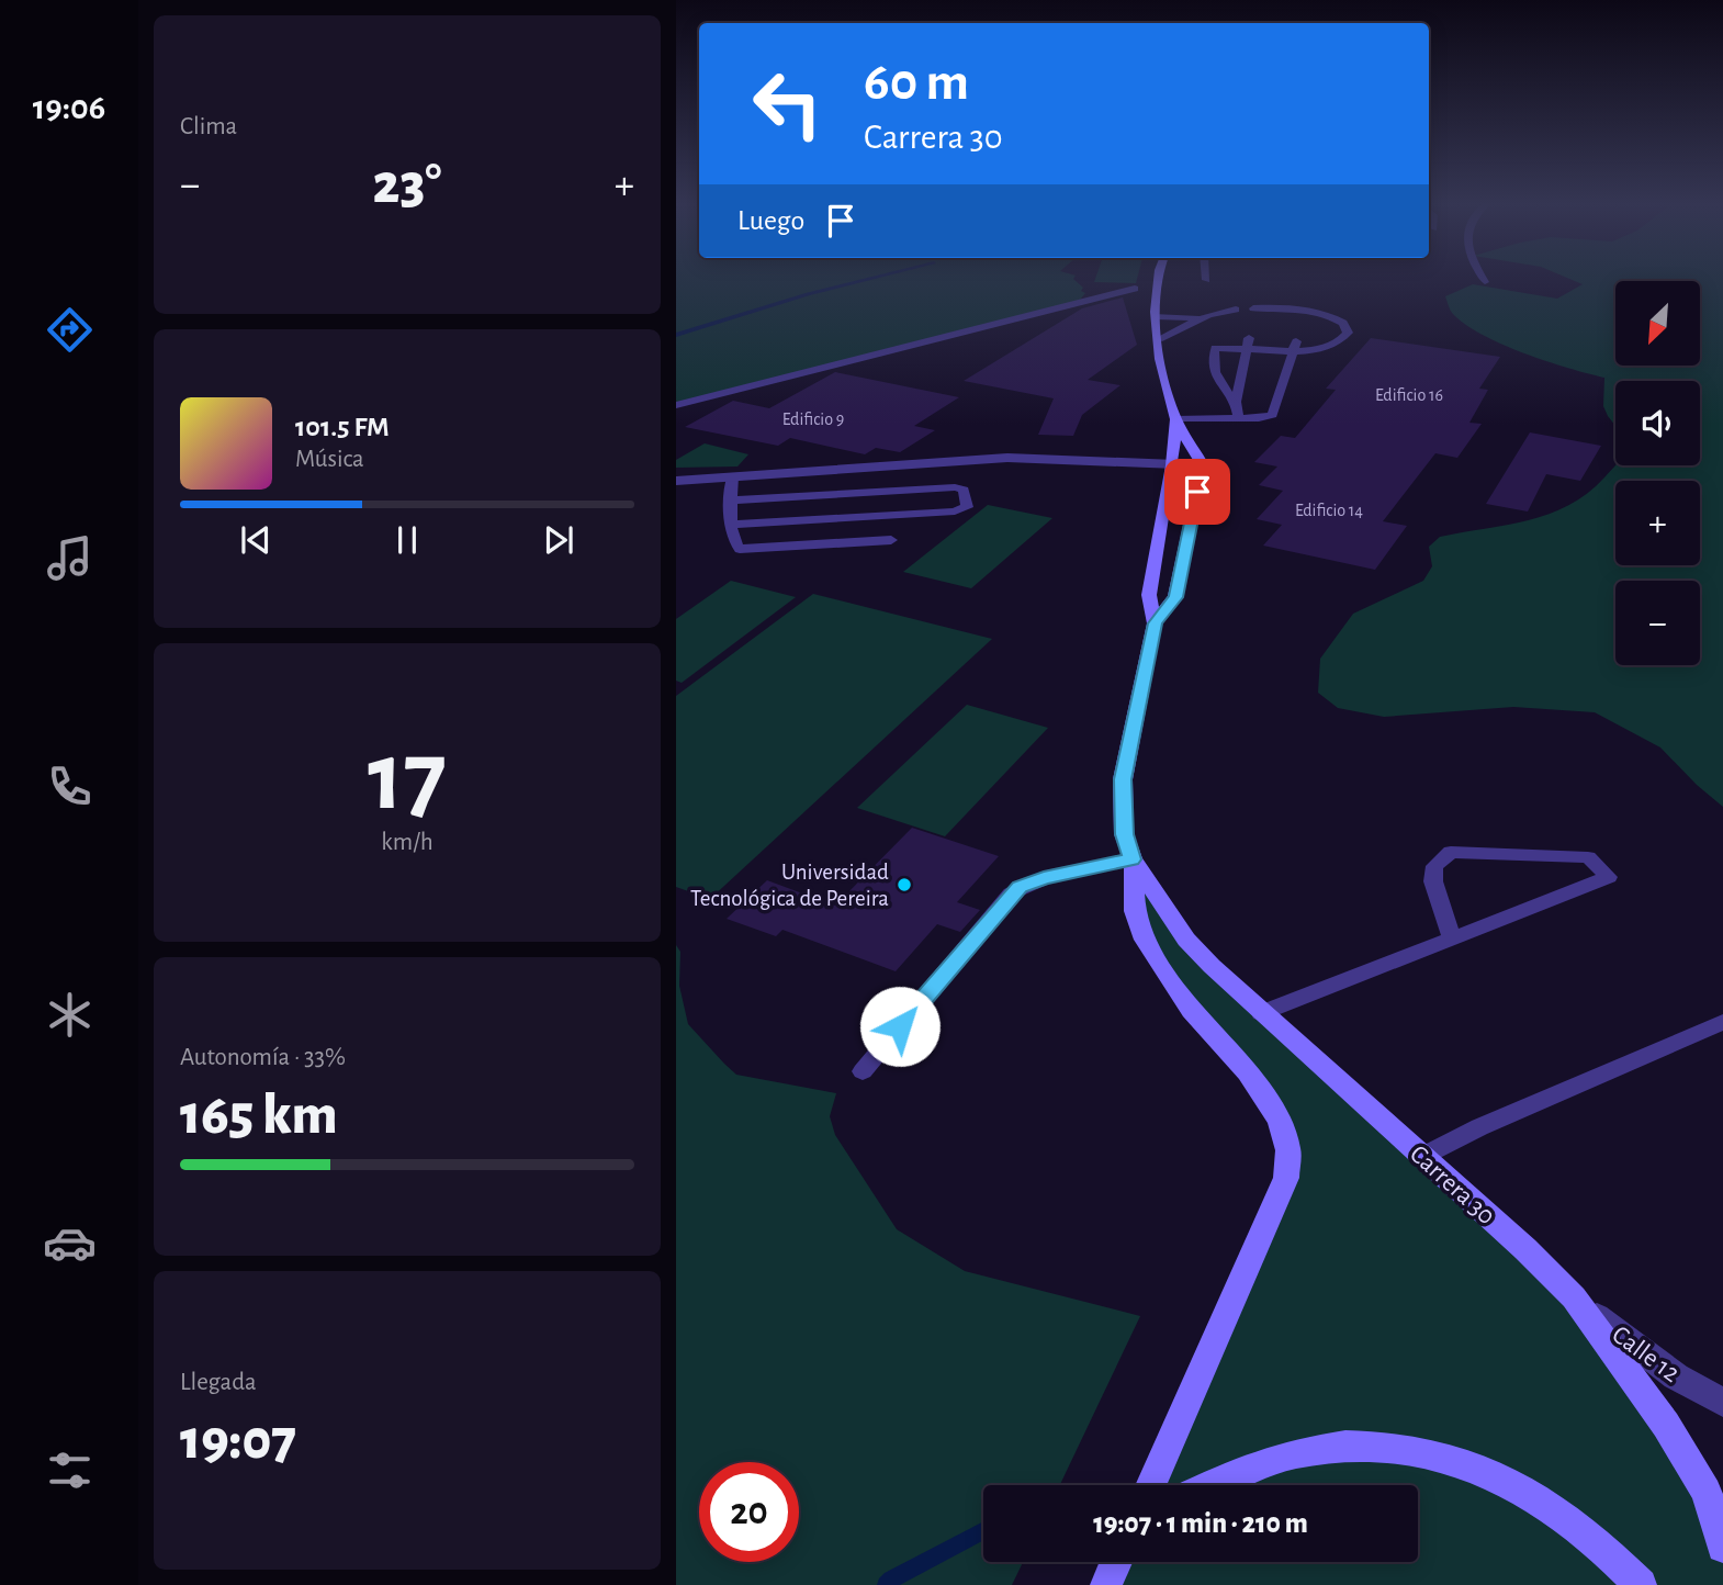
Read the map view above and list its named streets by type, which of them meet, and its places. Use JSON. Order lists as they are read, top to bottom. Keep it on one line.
{"streets":{"street":["Carrera 30","Calle 12"]},"crossings":[["Carrera 30","Calle 12"]],"places":["Universidad Tecnológica de Pereira"],"house_numbers":["Edificio 16","Edificio 9","Edificio 14"],"north":"bottom left","page":{"tabs":"19:06","tile":["Clima",["17","km/h"],["Autonomía · 33%","165 km"],["Llegada","19:07"]],"turn":["60 m","Carrera 30"],"heat":["−","23°","+"],"then":"Luego","map_buttons":["+","−"],"song":["101.5 FM","Música"],"limit":"20","trip":"19:07 · 1 min · 210 m"}}
